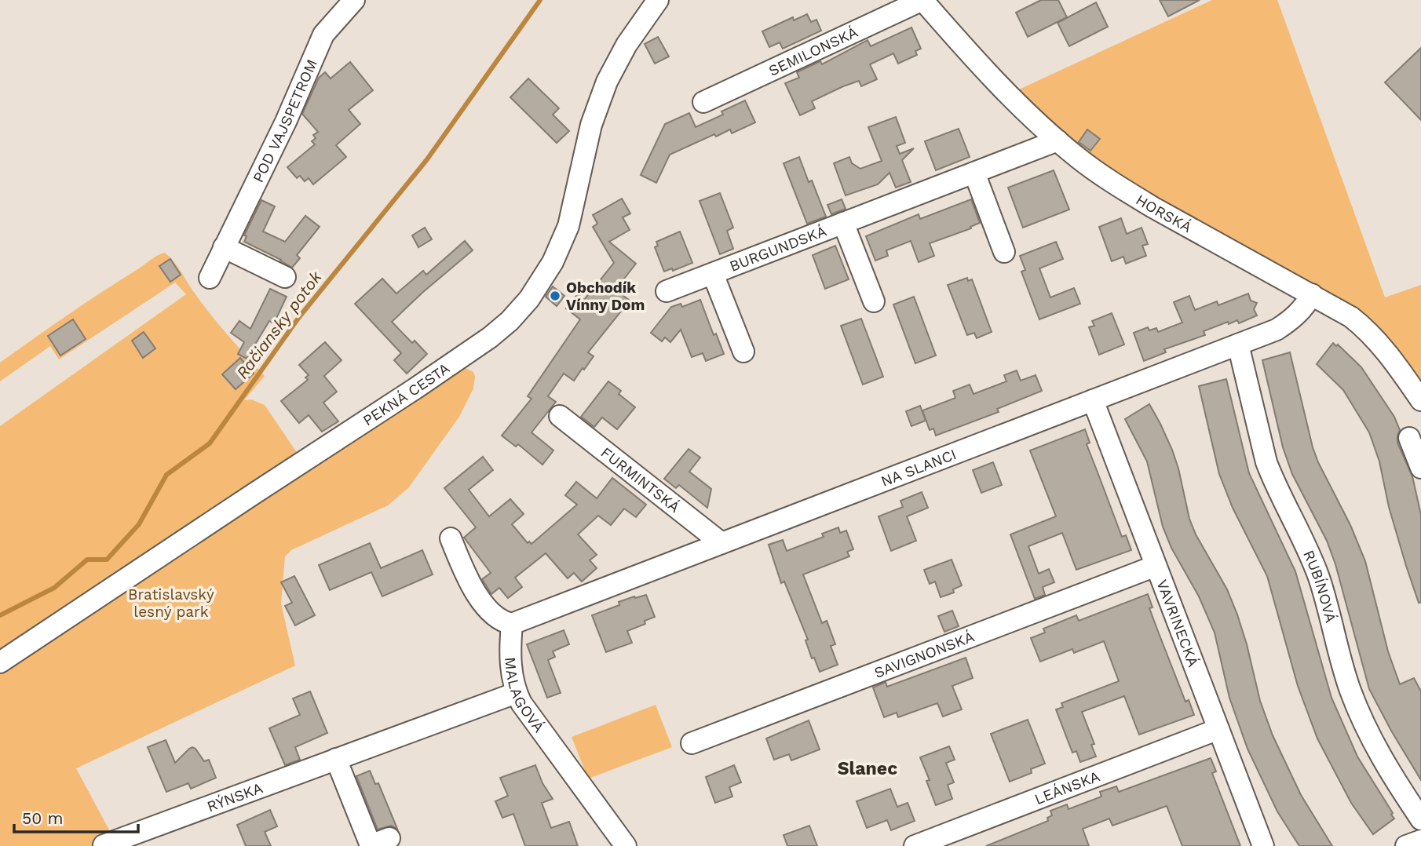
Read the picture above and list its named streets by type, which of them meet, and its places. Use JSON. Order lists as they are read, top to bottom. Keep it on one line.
{"streets":{"street":["SEMILONSKÁ","POD VAJSPETROM","HORSKÁ","BURGUNDSKÁ","PEKNÁ CESTA","NA SLANCI","FURMINTSKÁ","RUBÍNOVÁ","VAVRINECKÁ","SAVIGNONSKÁ","MALAGOVÁ","LEÁNSKA","RÝNSKA"]},"crossings":[["SEMILONSKÁ","HORSKÁ"],["HORSKÁ","BURGUNDSKÁ"],["HORSKÁ","NA SLANCI"],["NA SLANCI","FURMINTSKÁ"],["NA SLANCI","RUBÍNOVÁ"],["NA SLANCI","VAVRINECKÁ"],["NA SLANCI","MALAGOVÁ"],["VAVRINECKÁ","SAVIGNONSKÁ"],["VAVRINECKÁ","LEÁNSKA"],["MALAGOVÁ","RÝNSKA"]],"districts":["Slanec"],"water":["Račiansky potok"],"parks":["Bratislavský lesný park"],"places":["Obchodík Vínny Dom"],"scale_bar":"50 m"}
